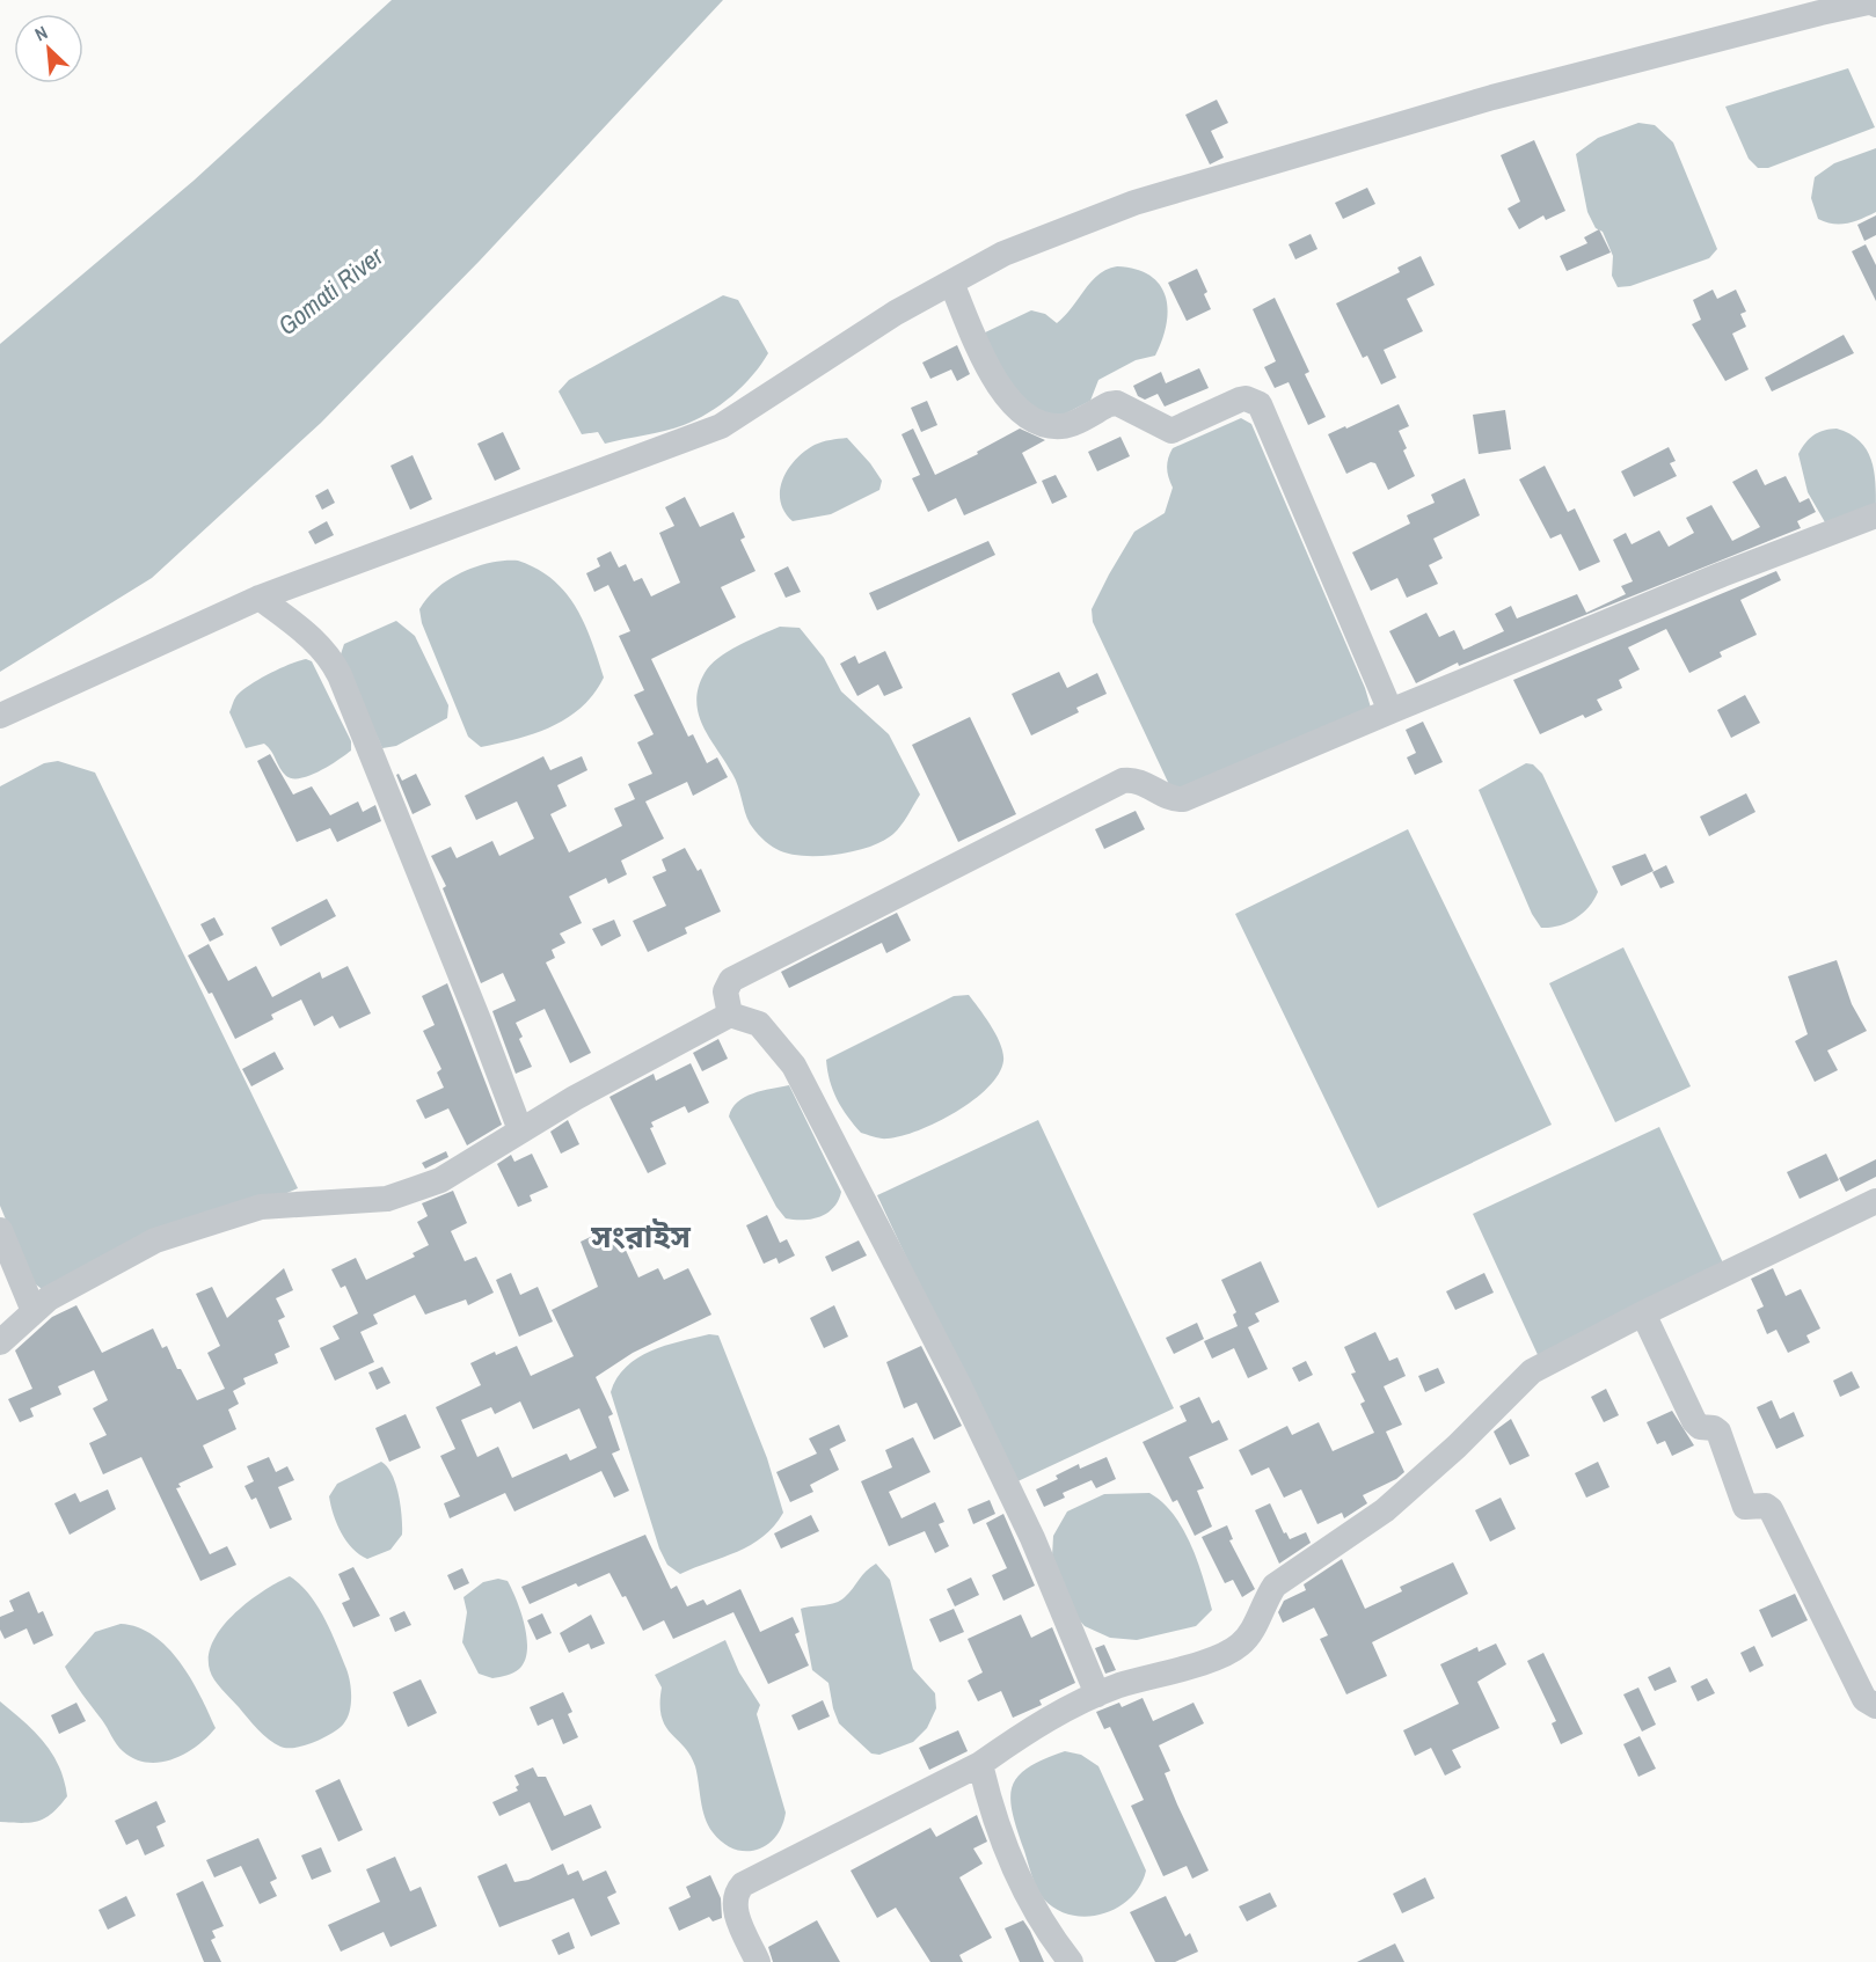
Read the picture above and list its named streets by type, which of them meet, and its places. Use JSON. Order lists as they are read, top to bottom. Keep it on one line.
{"districts":["সংরাইস"],"water":["Gomati River"],"north":"top left"}
